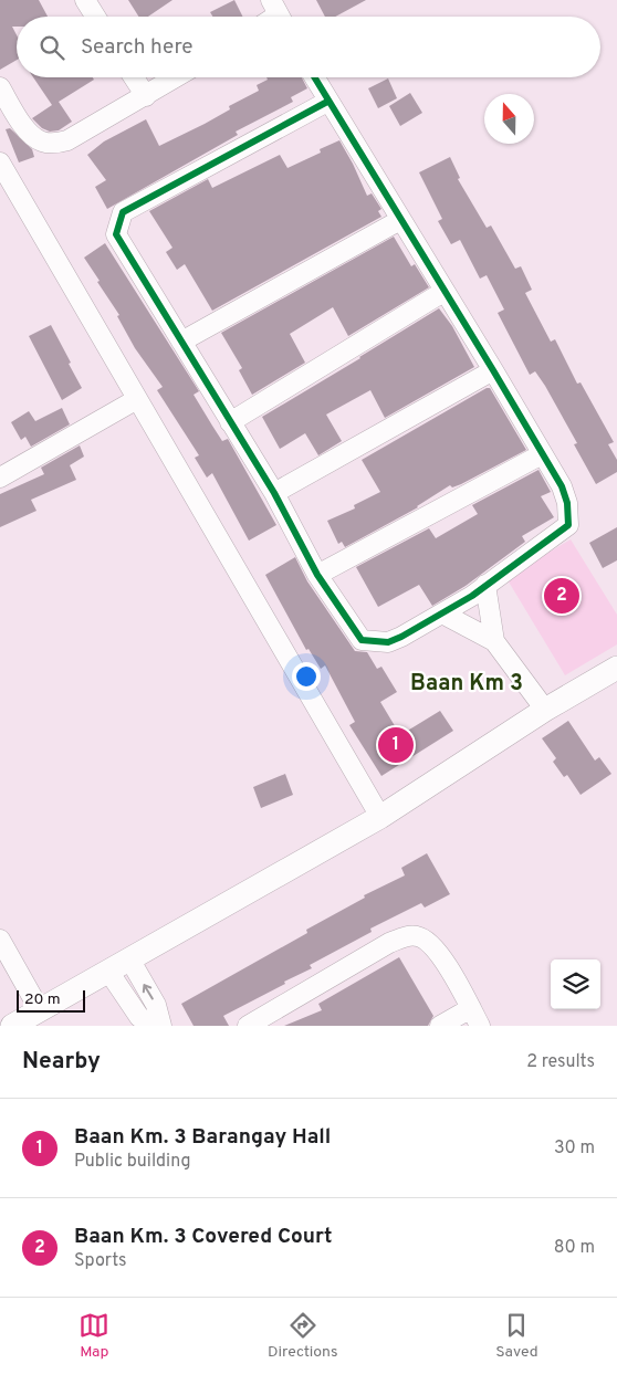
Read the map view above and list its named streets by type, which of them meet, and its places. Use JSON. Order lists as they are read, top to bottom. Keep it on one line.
{"districts":["Baan Km 3"],"scale_bar":"20 m","north":"top","page":{"search":"Search here","pins":["2","1"],"scale":"20 m","heading":["Nearby","2 results"],"list":[{"mark":"1","name":"Baan Km. 3 Barangay Hall","note":"Public building","value":"30 m"},{"mark":"2","name":"Baan Km. 3 Covered Court","note":"Sports","value":"80 m"}],"nav":["Map","Directions","Saved"]}}
